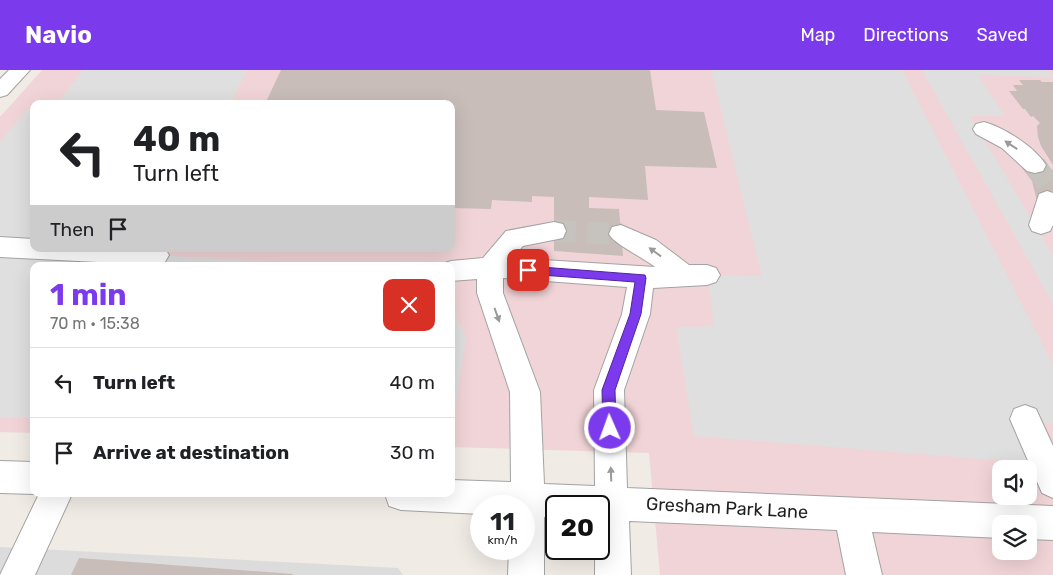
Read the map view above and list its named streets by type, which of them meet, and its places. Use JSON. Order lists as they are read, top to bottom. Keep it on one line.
{"streets":{"street":["Gresham Park Lane"]},"page":{"header":"Navio","nav":["Map","Directions","Saved"],"turn":["40 m","Turn left"],"then":"Then","heading":["1 min","70 m · 15:38"],"list":[{"name":"Turn left","value":"40 m"},{"name":"Arrive at destination","value":"30 m"}],"speed":"11 km/h","limit":"20"}}
